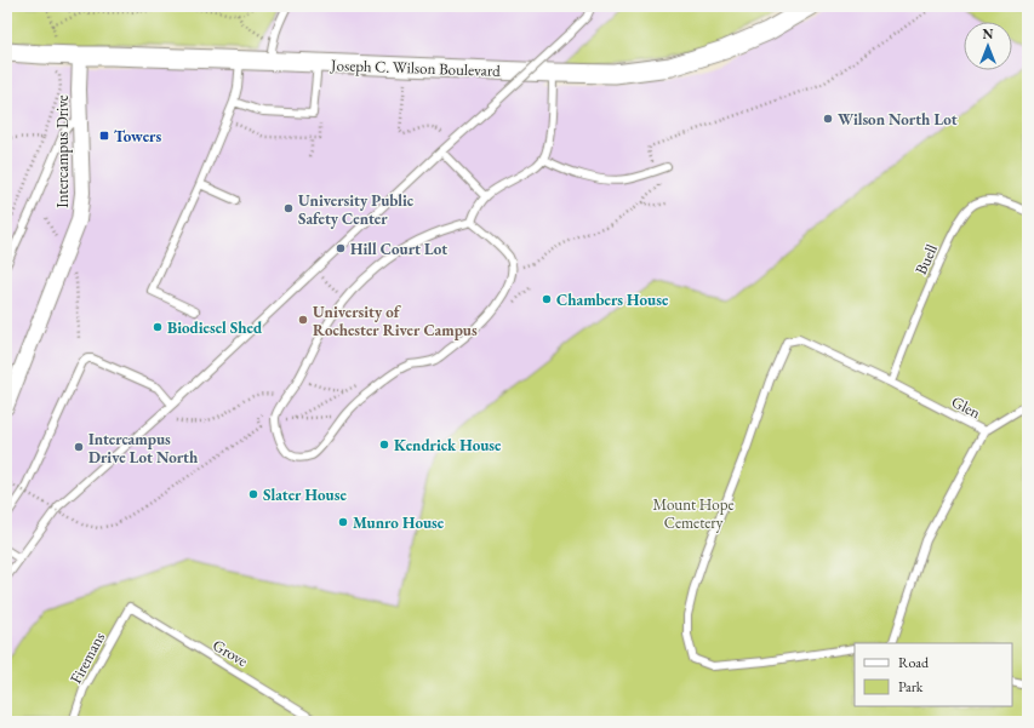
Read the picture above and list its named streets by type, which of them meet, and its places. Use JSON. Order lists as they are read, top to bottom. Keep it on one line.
{"streets":{"street":["Joseph C. Wilson Boulevard","Intercampus Drive"],"lane":["Buell","Glen","Grove","Firemans"]},"crossings":[["Joseph C. Wilson Boulevard","Intercampus Drive"],["Buell","Glen"],["Grove","Firemans"]],"parks":["Mount Hope Cemetery"],"places":{"other":["Wilson North Lot","University Public Safety Center","Hill Court Lot","Chambers House","University of Rochester River Campus","Biodiesel Shed","Kendrick House","Intercampus Drive Lot North","Slater House","Munro House"],"transit":["Towers"]},"legend":["Road","Park"],"north":"top"}
